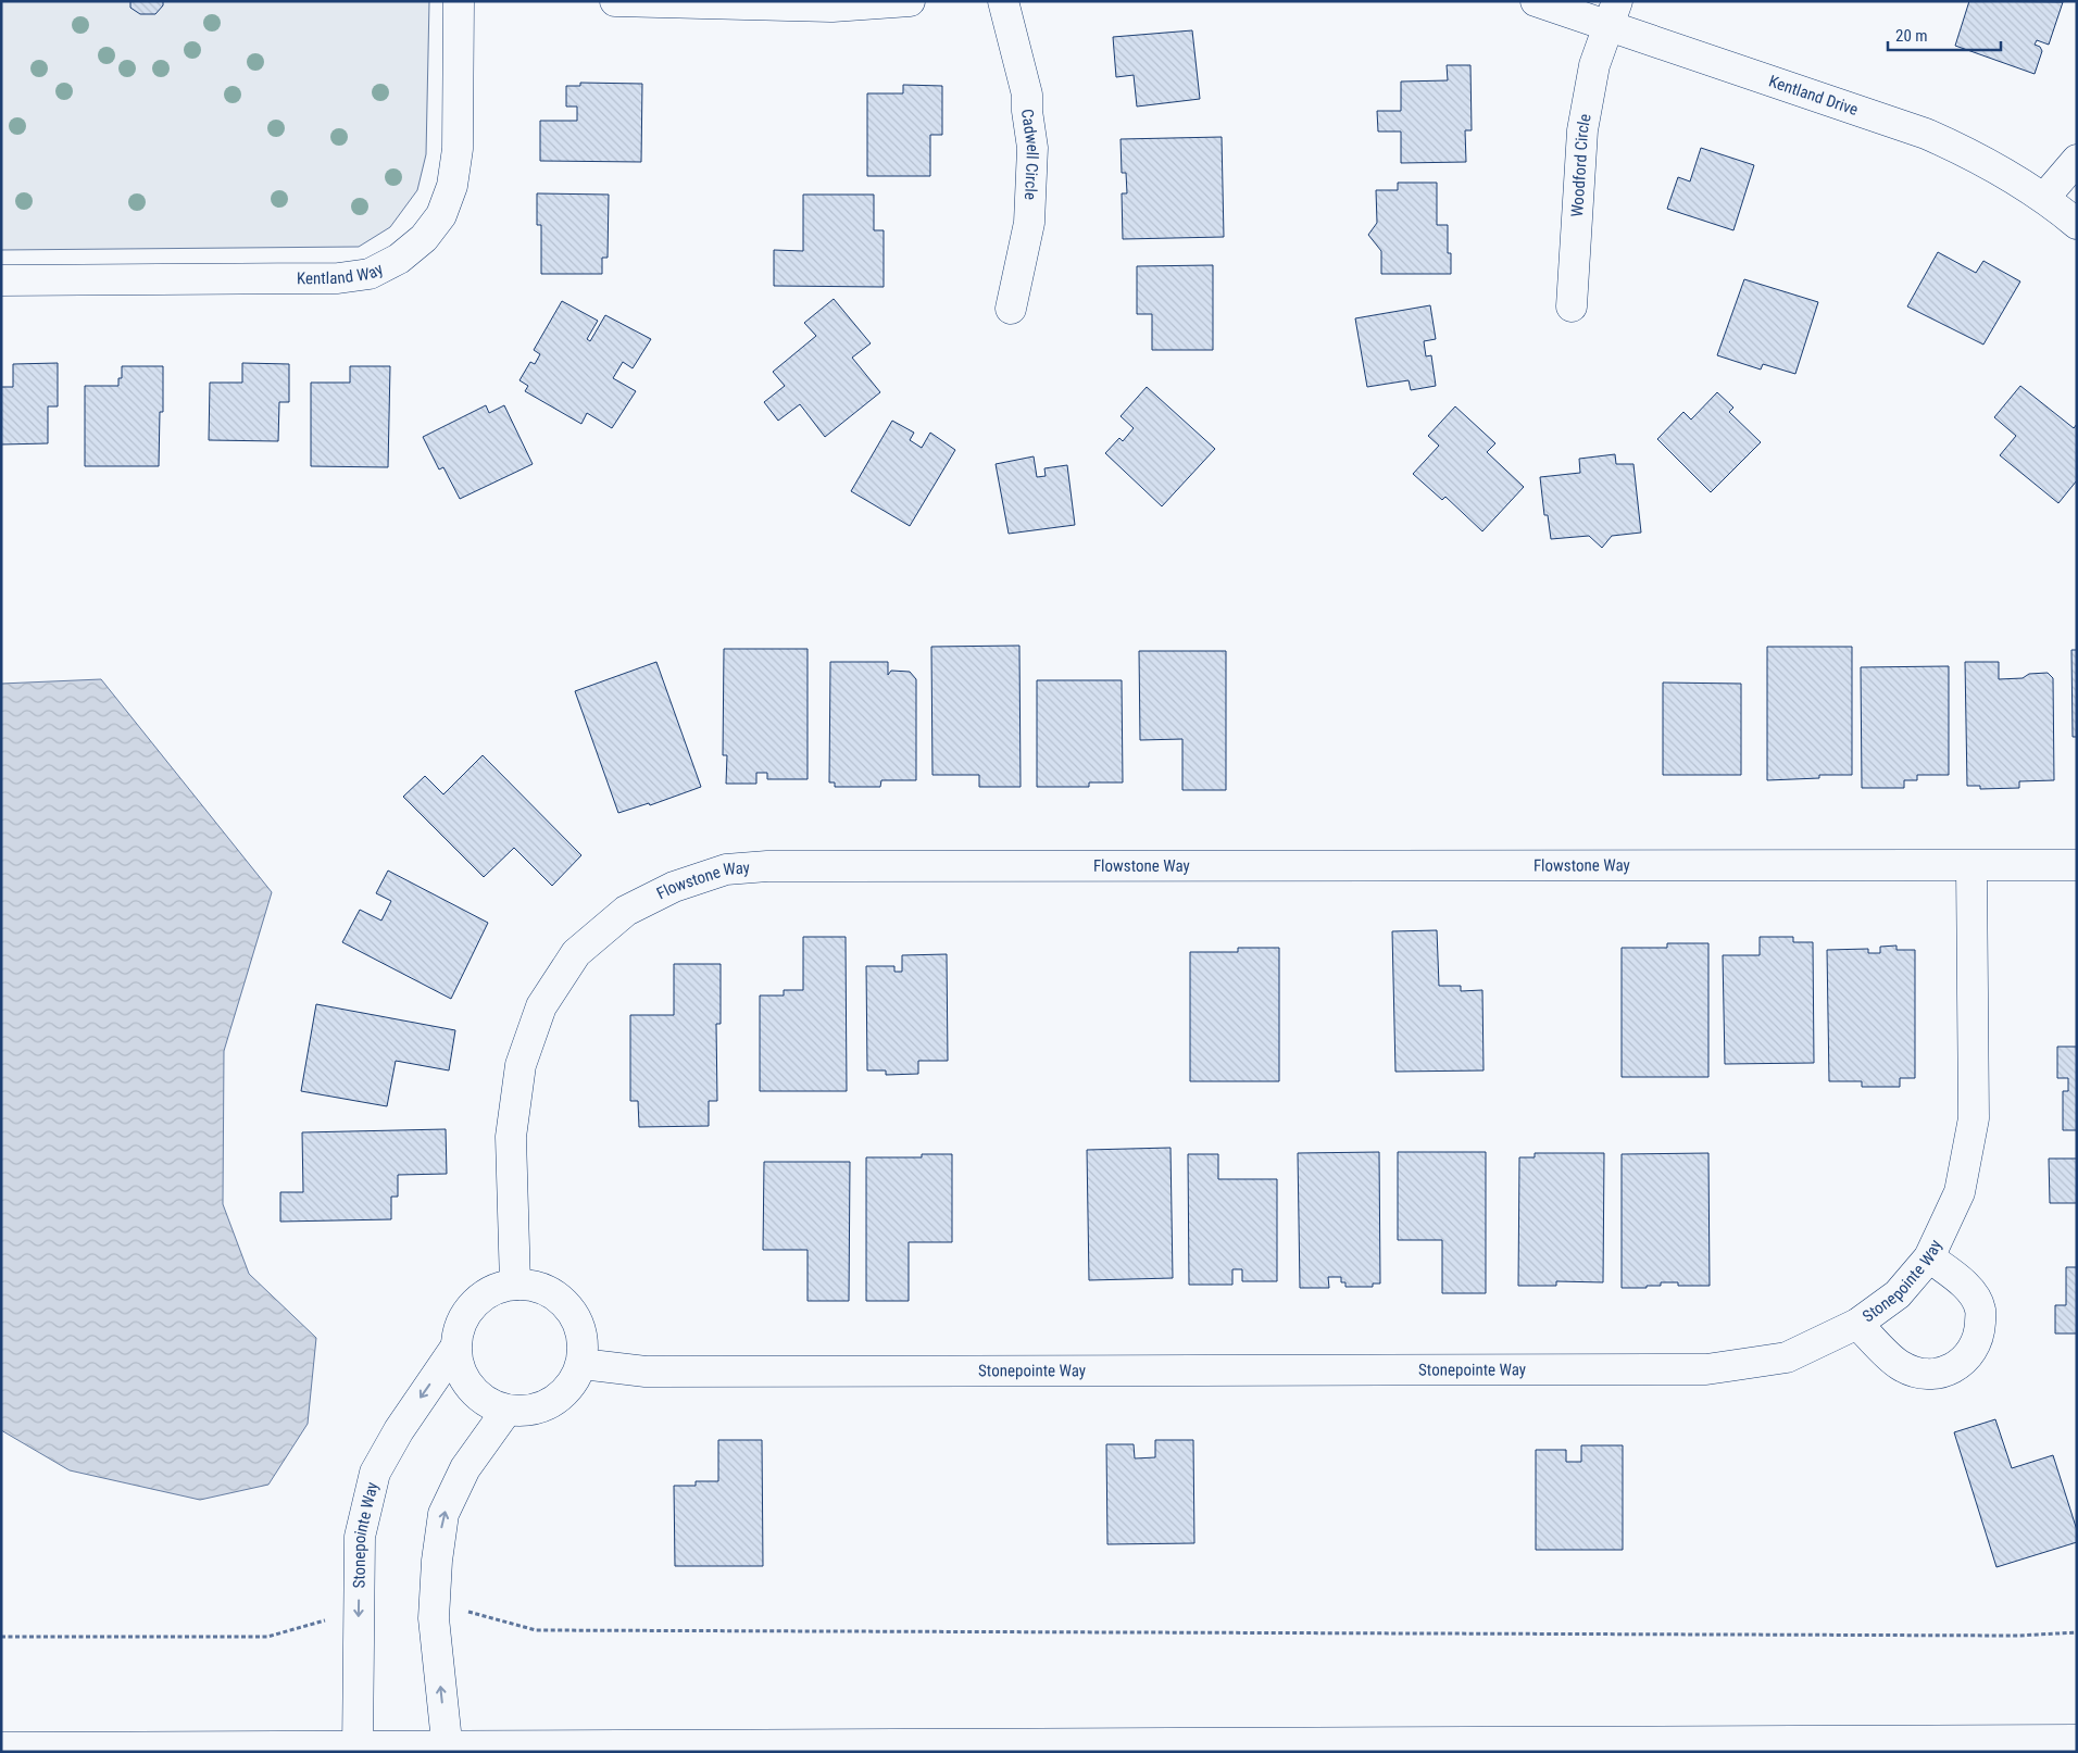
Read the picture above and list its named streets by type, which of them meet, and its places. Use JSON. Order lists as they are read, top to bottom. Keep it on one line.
{"streets":{"street":["Kentland Drive","Cadwell Circle","Woodford Circle","Kentland Way","Flowstone Way","Stonepointe Way"]},"crossings":[["Kentland Drive","Woodford Circle"],["Flowstone Way","Stonepointe Way"]],"scale_bar":"20 m"}
